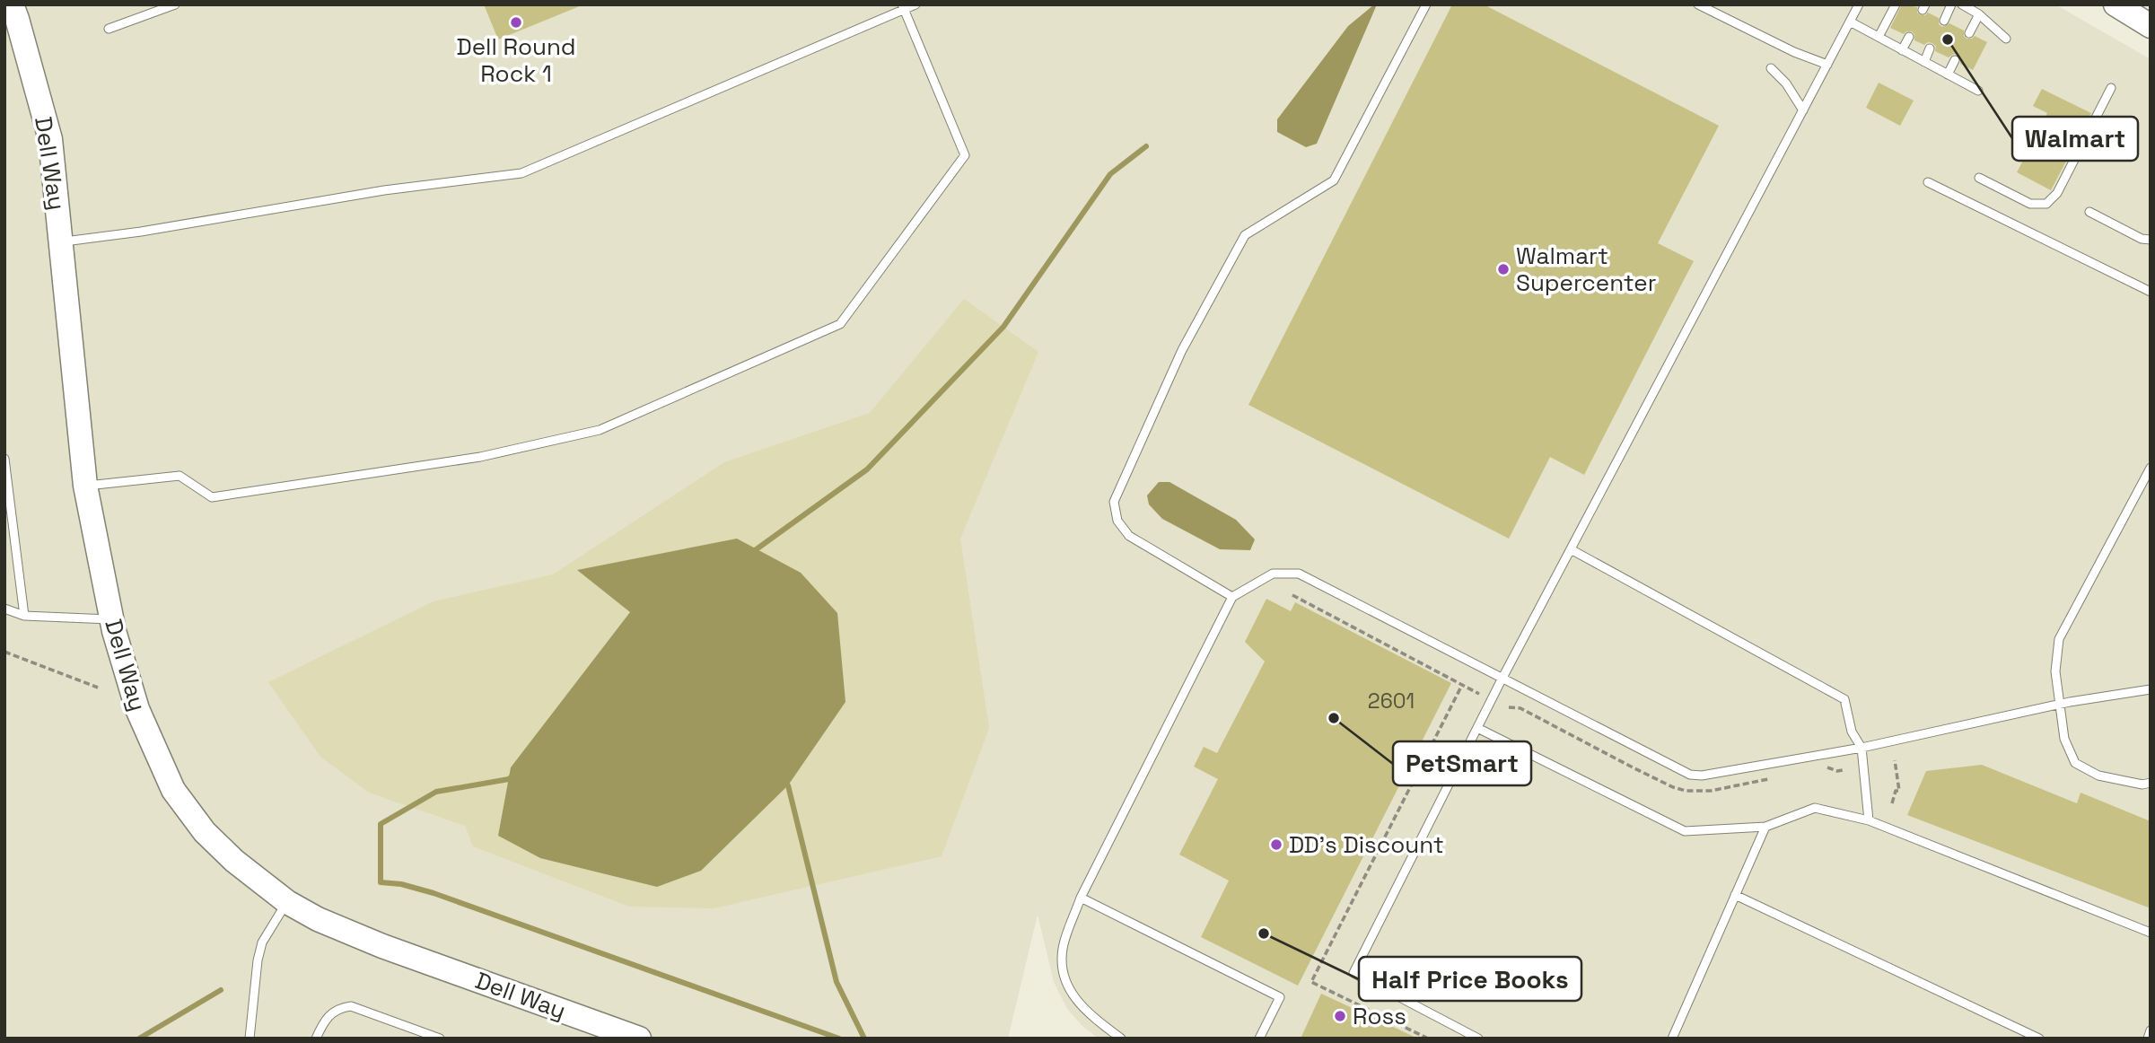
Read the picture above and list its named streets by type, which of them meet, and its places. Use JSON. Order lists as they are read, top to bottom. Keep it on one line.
{"streets":{"street":["Dell Way"]},"places":["Dell Round Rock 1","Walmart","Walmart Supercenter","PetSmart","DD's Discount","Half Price Books","Ross"],"house_numbers":["2601"]}
